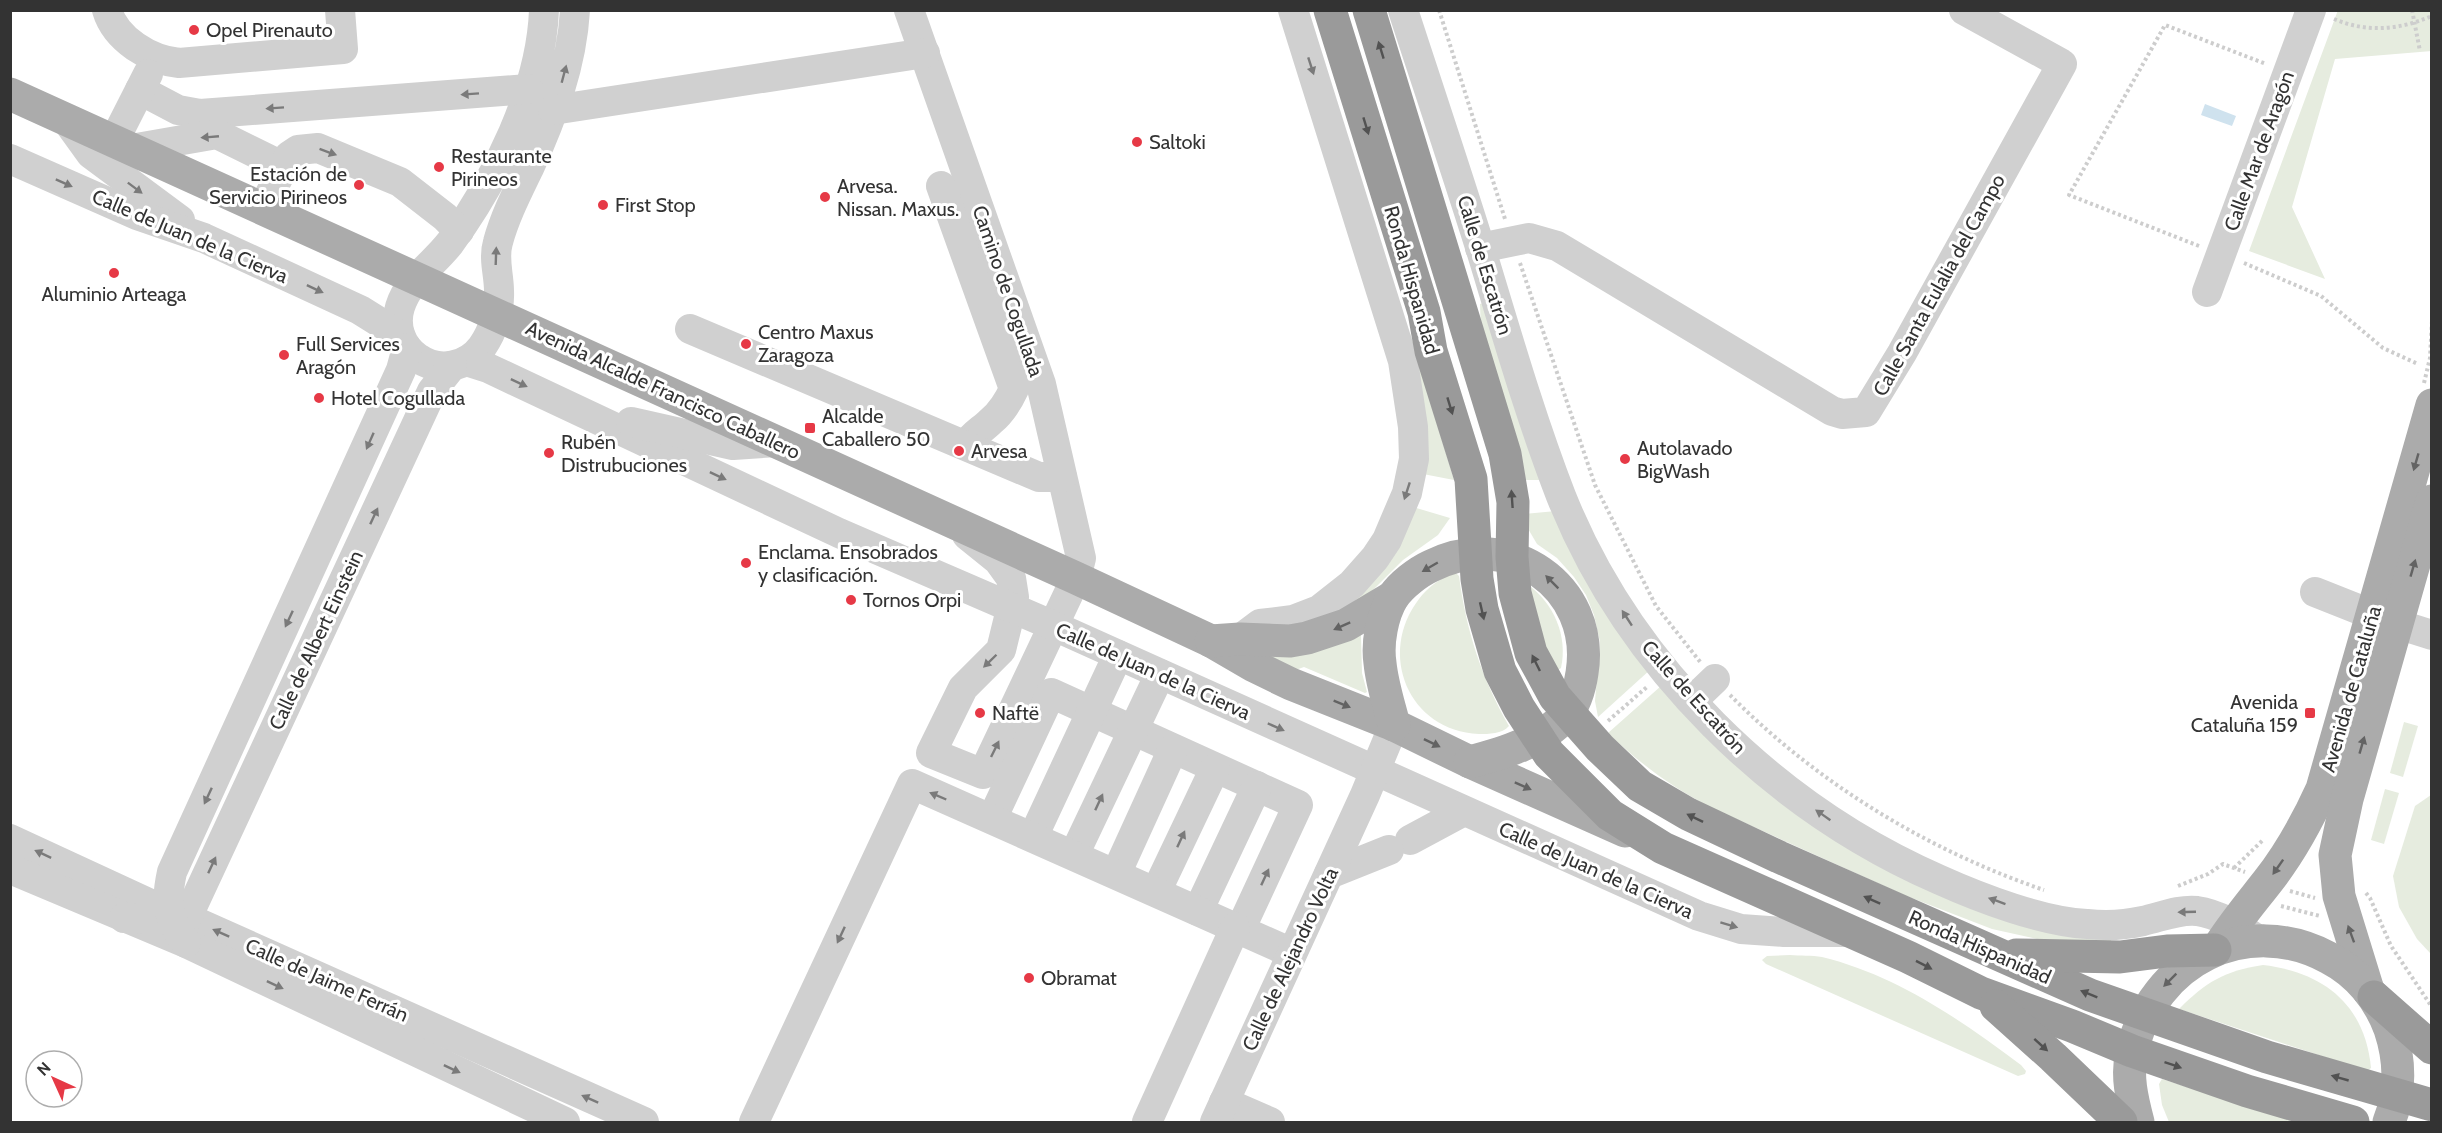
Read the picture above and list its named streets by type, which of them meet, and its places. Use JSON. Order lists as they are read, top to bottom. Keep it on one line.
{"streets":{"highway":["Ronda Hispanidad"],"main road":["Avenida Alcalde Francisco Caballero","Avenida de Cataluña"],"street":["Calle Mar de Aragón","Calle de Juan de la Cierva","Calle de Escatrón","Calle Santa Eulalia del Campo","Camino de Cogullada","Calle de Albert Einstein","Calle de Alejandro Volta","Calle de Jaime Ferrán"]},"crossings":[["Calle de Juan de la Cierva","Ronda Hispanidad"],["Calle de Juan de la Cierva","Camino de Cogullada"],["Calle de Juan de la Cierva","Calle de Albert Einstein"],["Calle de Juan de la Cierva","Calle de Alejandro Volta"],["Calle de Escatrón","Ronda Hispanidad"],["Calle de Escatrón","Calle Santa Eulalia del Campo"],["Calle de Escatrón","Avenida de Cataluña"],["Ronda Hispanidad","Avenida Alcalde Francisco Caballero"],["Ronda Hispanidad","Avenida de Cataluña"],["Ronda Hispanidad","Calle de Alejandro Volta"],["Camino de Cogullada","Avenida Alcalde Francisco Caballero"],["Avenida Alcalde Francisco Caballero","Calle de Albert Einstein"],["Avenida Alcalde Francisco Caballero","Calle de Alejandro Volta"],["Calle de Albert Einstein","Calle de Jaime Ferrán"]],"one_way":["Calle de Escatrón"],"places":{"other":["Opel Pirenauto","Saltoki","Restaurante Pirineos","Estación de Servicio Pirineos","Arvesa. Nissan. Maxus.","First Stop","Aluminio Arteaga","Centro Maxus Zaragoza","Full Services Aragón","Hotel Cogullada","Arvesa","Rubén Distrubuciones","Autolavado BigWash","Enclama. Ensobrados y clasificación.","Tornos Orpi","Naftë","Obramat"],"transit":["Alcalde Caballero 50","Avenida Cataluña 159"]},"north":"top left"}
